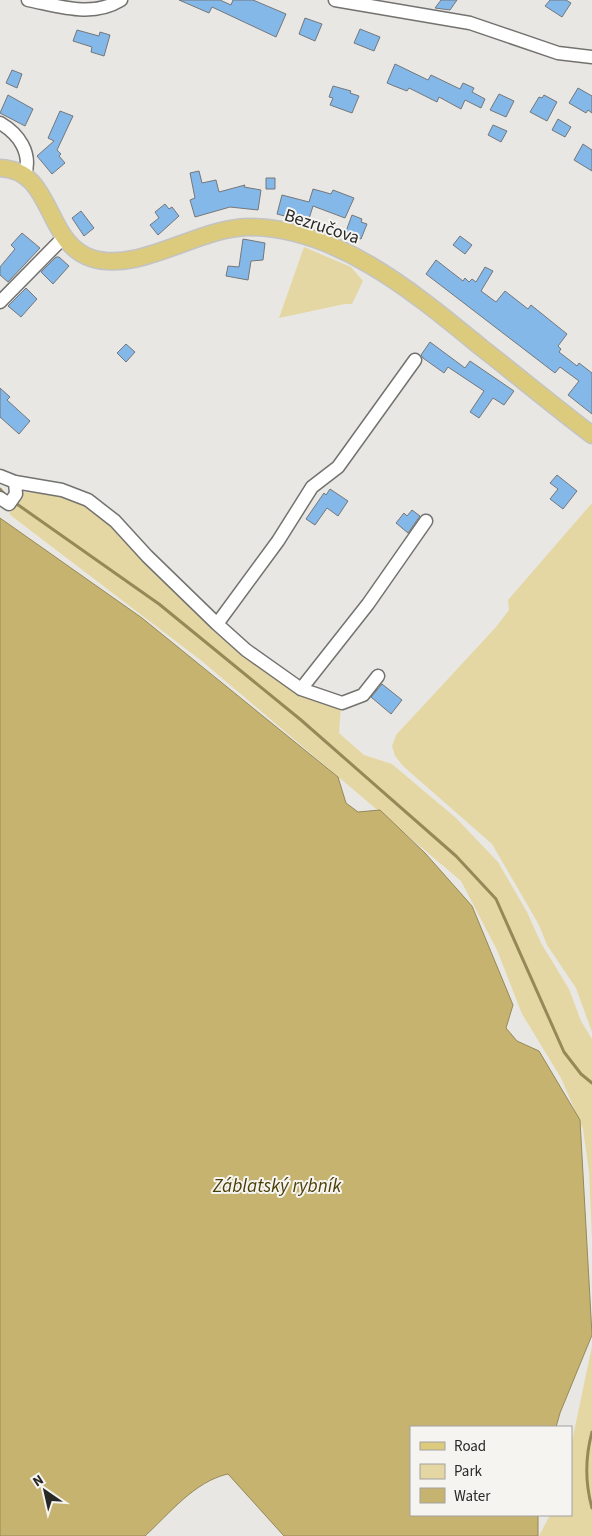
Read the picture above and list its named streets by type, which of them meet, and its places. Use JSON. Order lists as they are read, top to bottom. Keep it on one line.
{"streets":{"main road":["Bezručova"]},"water":["Záblatský rybník"],"legend":["Road","Park","Water"],"north":"top left"}
